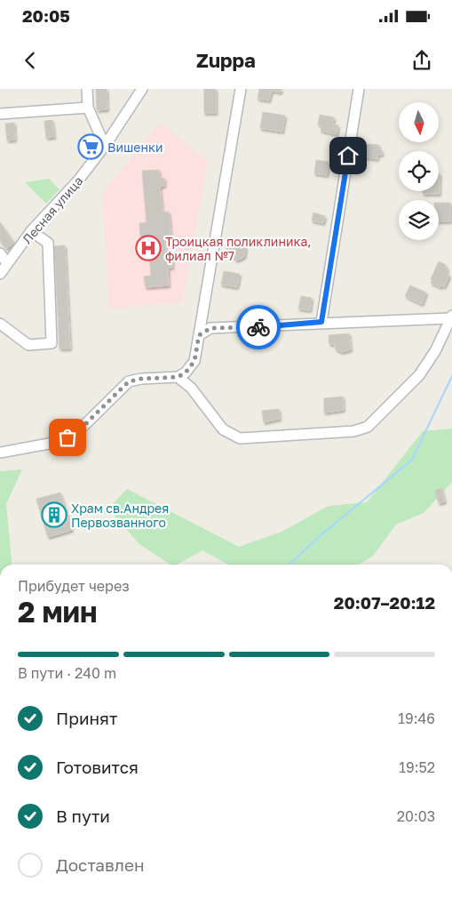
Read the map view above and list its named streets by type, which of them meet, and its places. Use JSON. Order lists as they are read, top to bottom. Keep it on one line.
{"streets":{"street":["Лесная улица"]},"places":{"supermarket":["Вишенки"],"hospital":["Троицкая поликлиника, филиал №7"],"building":["Храм св.Андрея Первозванного"]},"north":"bottom","page":{"status":"20:05","header":"Zuppa","heading":["2 мин","Прибудет через","20:07–20:12"],"bar":"В пути · 240 m","list":[["Принят","19:46"],["Готовится","19:52"],["В пути","20:03"],"Доставлен"]}}
